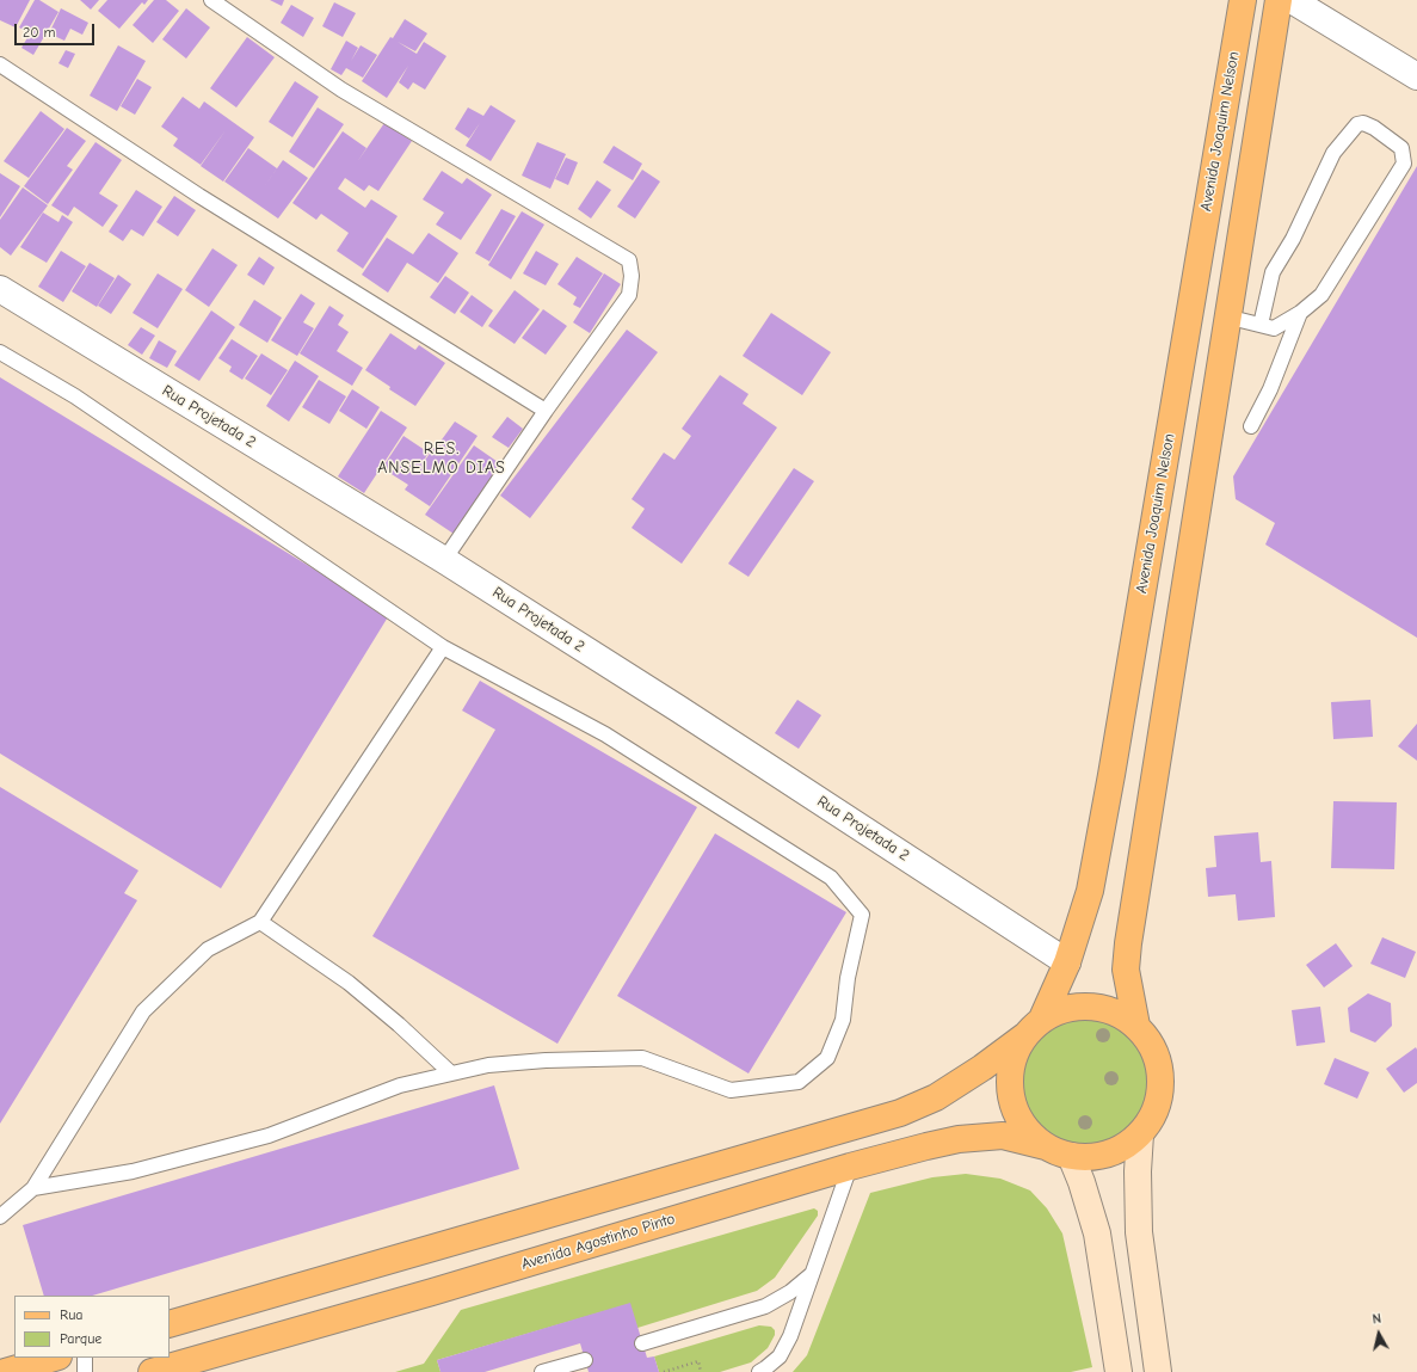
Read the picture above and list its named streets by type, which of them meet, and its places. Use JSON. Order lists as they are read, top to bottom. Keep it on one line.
{"streets":{"main road":["Avenida Joaquim Nelson","Avenida Agostinho Pinto"],"street":["Rua Projetada 2"]},"crossings":[["Avenida Joaquim Nelson","Rua Projetada 2"],["Avenida Joaquim Nelson","Avenida Agostinho Pinto"]],"districts":["RES. ANSELMO DIAS"],"legend":["Rua","Parque"],"scale_bar":"20 m","north":"top"}
